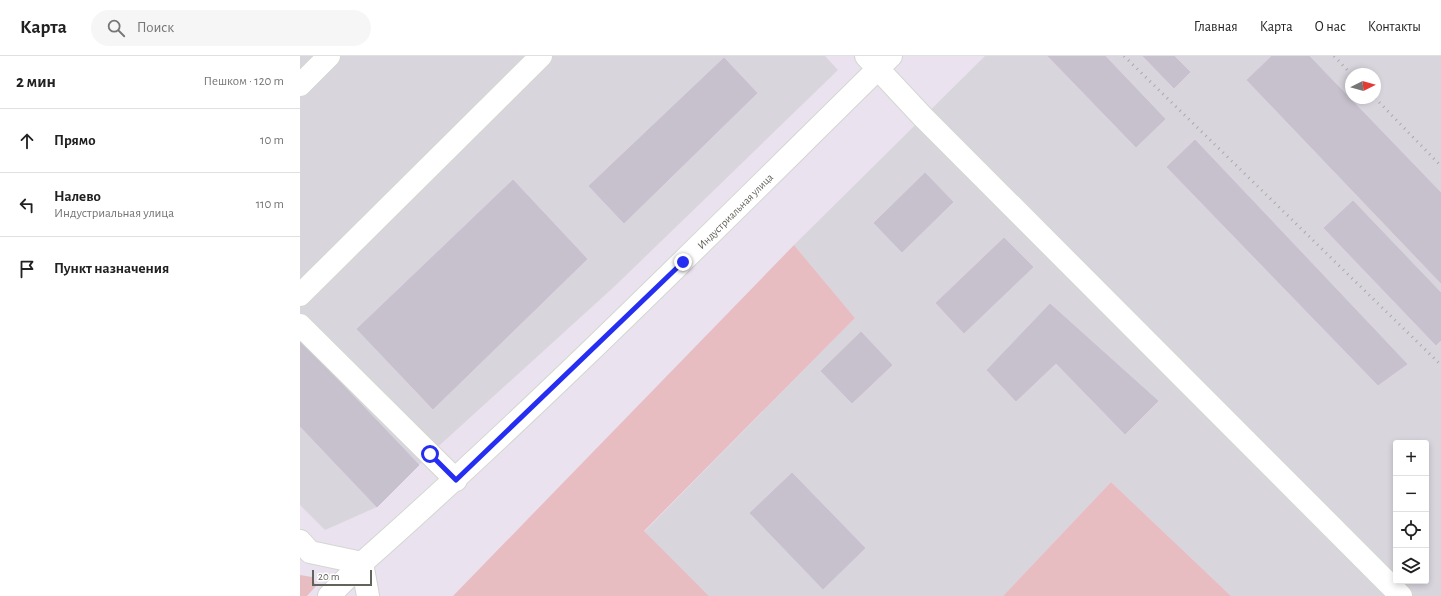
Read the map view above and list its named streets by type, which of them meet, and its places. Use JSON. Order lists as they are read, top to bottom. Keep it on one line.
{"streets":{"street":["Индустриальная улица"]},"scale_bar":"20 m","north":"right","page":{"header":"Карта","search":"Поиск","nav":["Главная","Карта","О нас","Контакты"],"heading":["2 мин","Пешком · 120 m"],"list":[["Прямо","10 m"],["Налево","Индустриальная улица","110 m"],"Пункт назначения"],"map_buttons":["+","−"],"scale":"20 m"}}
